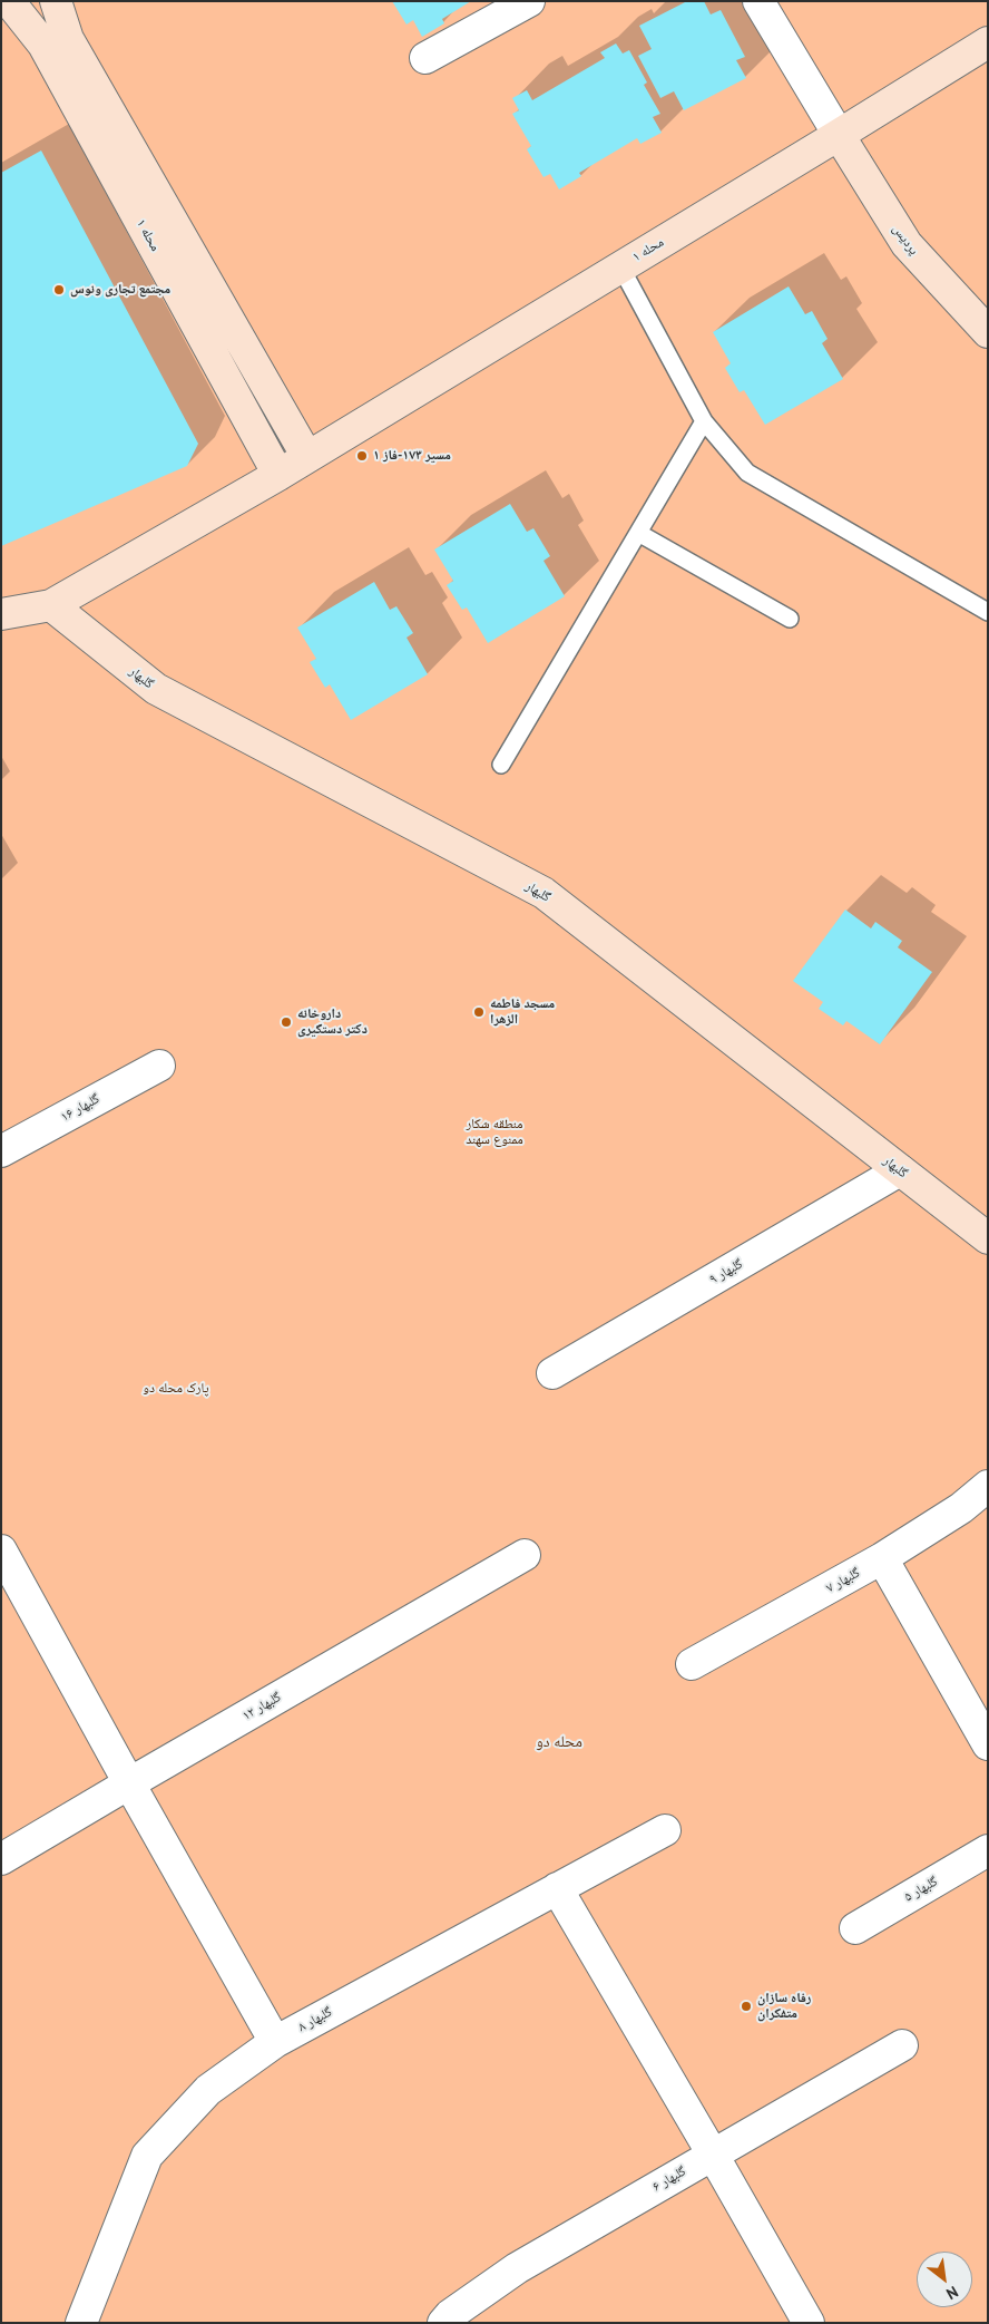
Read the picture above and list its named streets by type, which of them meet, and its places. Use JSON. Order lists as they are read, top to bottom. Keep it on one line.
{"streets":{"street":["محله ۱","پردیس","گلبهار","گلبهار ۱۶","گلبهار ۹","گلبهار ۷","گلبهار ۱۲","گلبهار ۵","گلبهار ۸","گلبهار ۶"]},"crossings":[["محله ۱","پردیس"],["محله ۱","گلبهار"],["گلبهار","گلبهار ۹"]],"districts":["محله دو"],"parks":["منطقه شکار ممنوع سهند","پارک محله دو"],"places":["مجتمع تجاری ونوس","مسیر ۱۷۳-فاز ۱","مسجد فاطمه الزهرا","داروخانه دکتر دستگیری","رفاه سازان متفکران"],"north":"bottom right"}
